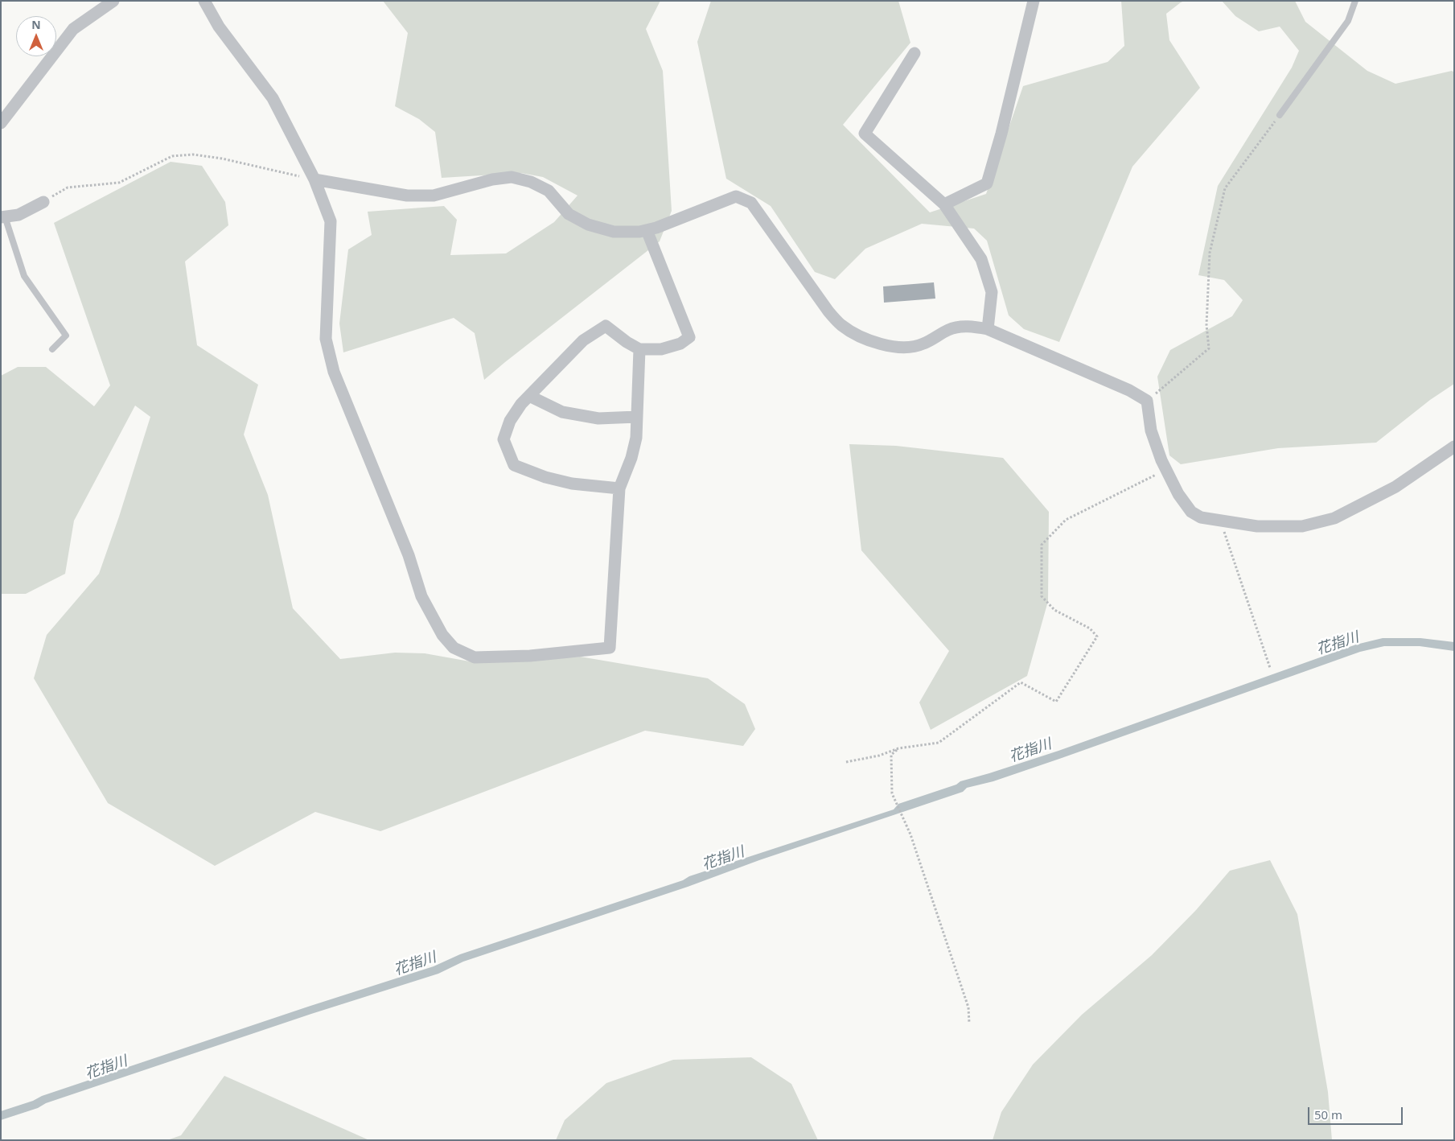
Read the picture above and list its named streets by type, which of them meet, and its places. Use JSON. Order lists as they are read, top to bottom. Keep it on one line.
{"water":["花指川"],"scale_bar":"50 m","north":"top"}
